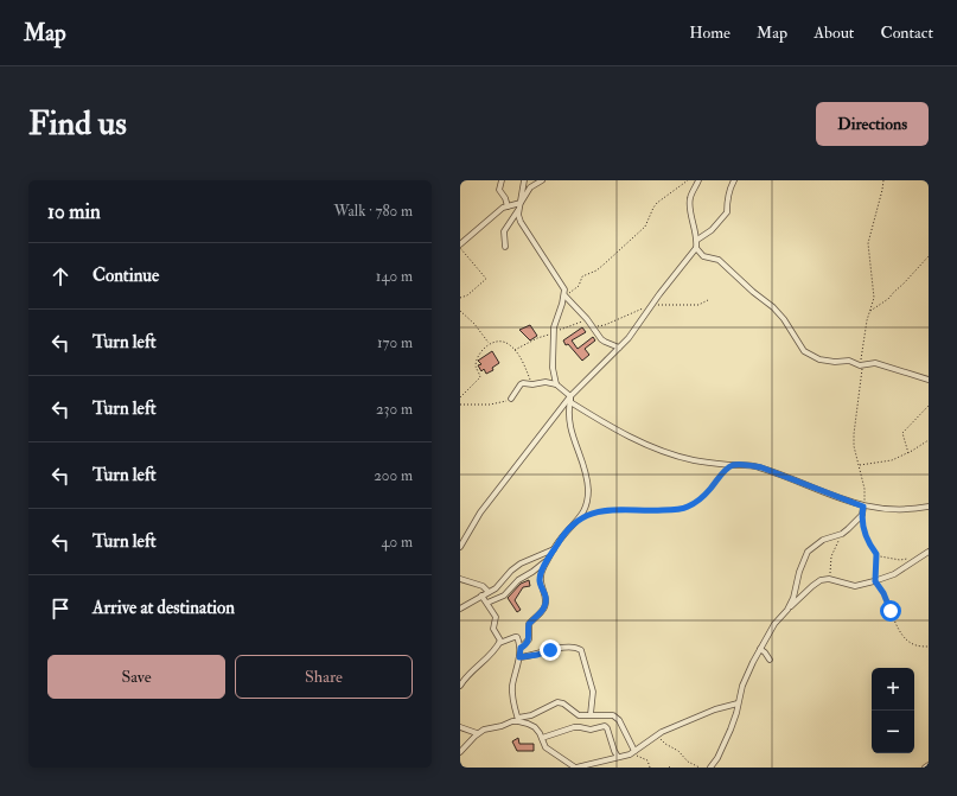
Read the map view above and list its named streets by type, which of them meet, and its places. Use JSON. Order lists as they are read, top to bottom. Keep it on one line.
{"page":{"header":"Map","nav":["Home","Map","About","Contact"],"buttons":["Directions",["Save","Share"]],"title":"Find us","heading":["10 min","Walk · 780 m"],"list":[["Continue","140 m"],["Turn left","170 m"],["Turn left","230 m"],["Turn left","200 m"],["Turn left","40 m"],"Arrive at destination"],"map_buttons":["+","−"]}}
